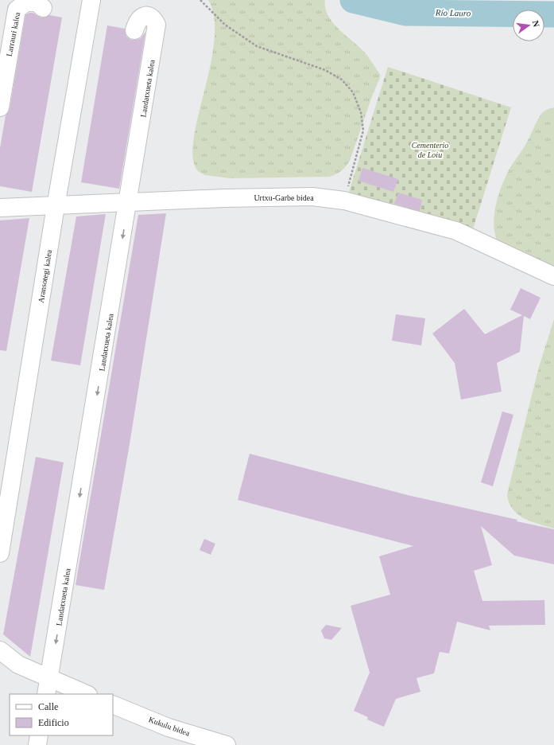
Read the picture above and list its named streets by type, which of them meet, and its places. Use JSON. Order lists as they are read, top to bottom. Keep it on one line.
{"streets":{"street":["Larrauri kalea","Landatxueta kalea","Urtxu-Garbe bidea","Aransotegi kalea","Kukulu bidea"]},"crossings":[["Landatxueta kalea","Urtxu-Garbe bidea"],["Urtxu-Garbe bidea","Aransotegi kalea"]],"one_way":["Landatxueta kalea"],"water":["Río Lauro"],"parks":["Cementerio de Loiu"],"legend":["Calle","Edificio"],"north":"right"}
